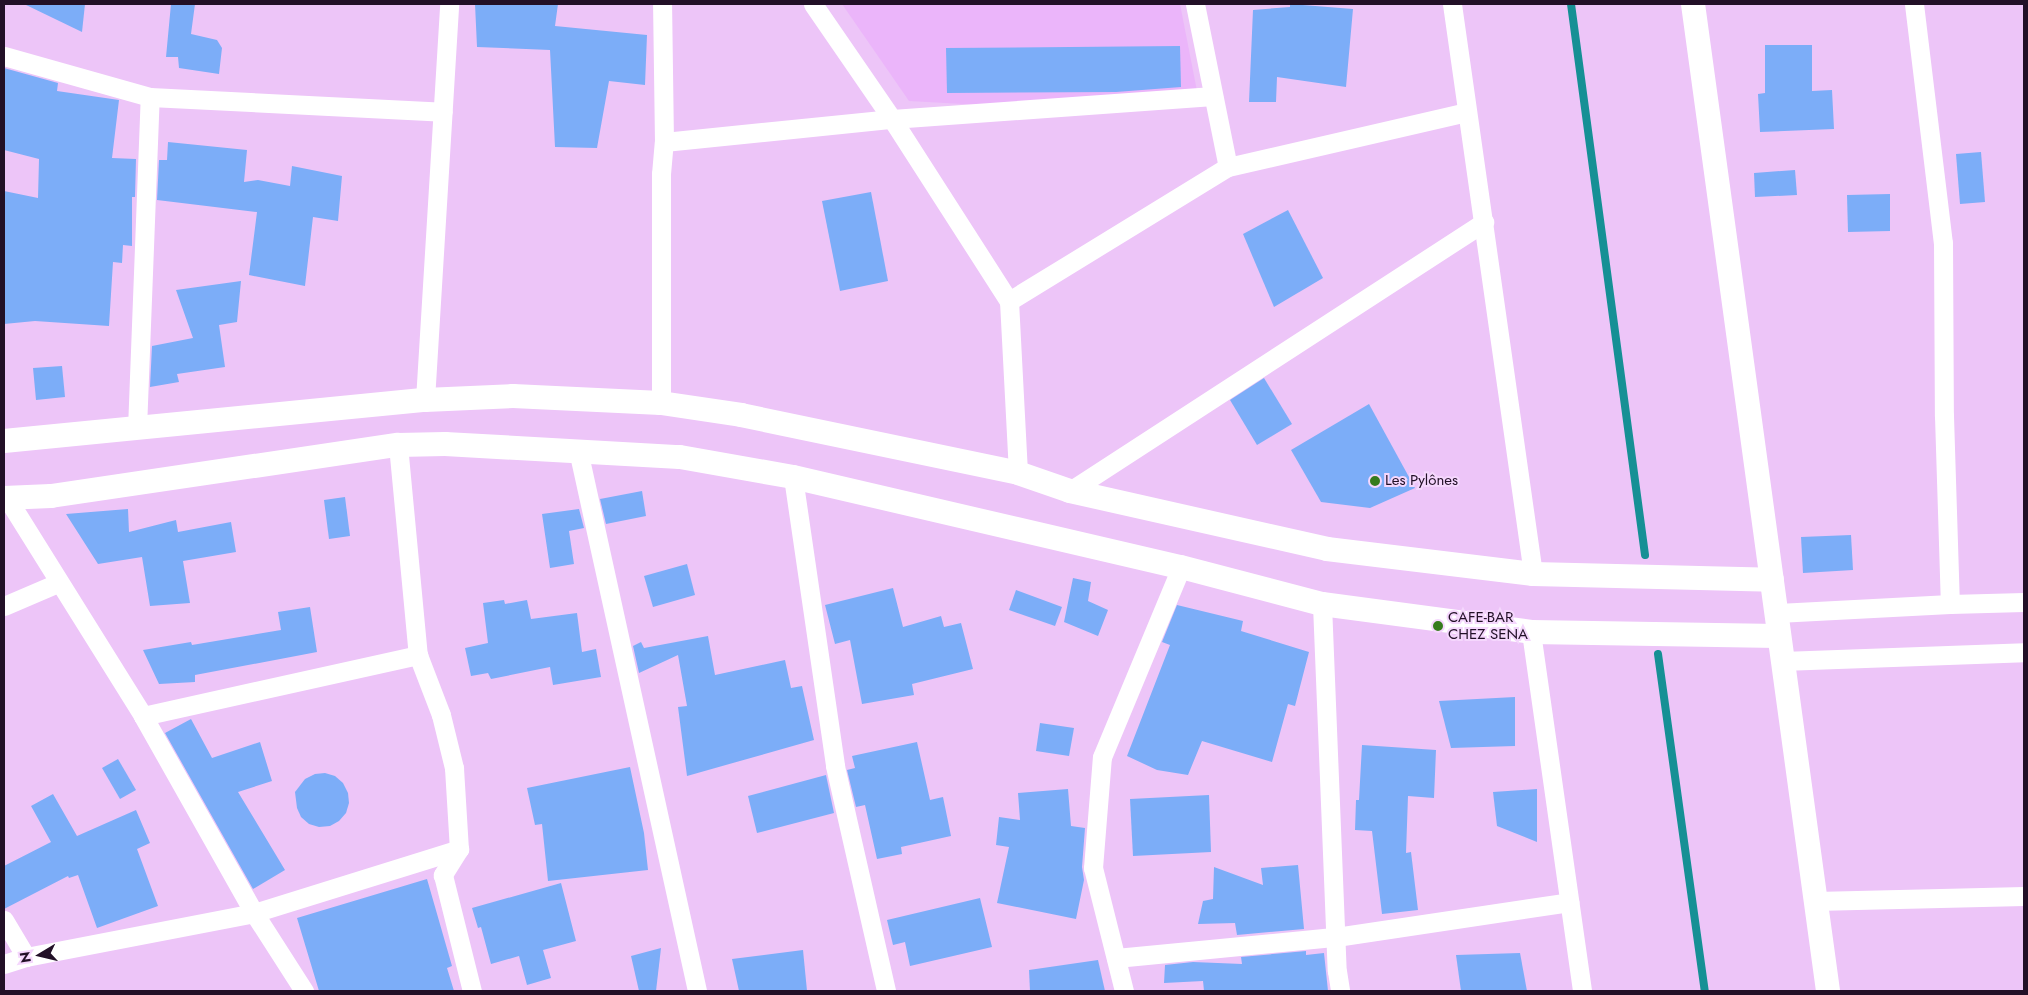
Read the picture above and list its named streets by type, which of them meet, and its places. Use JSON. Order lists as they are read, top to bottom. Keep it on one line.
{"places":["Les Pylônes","CAFE-BAR CHEZ SENA"],"north":"left"}
